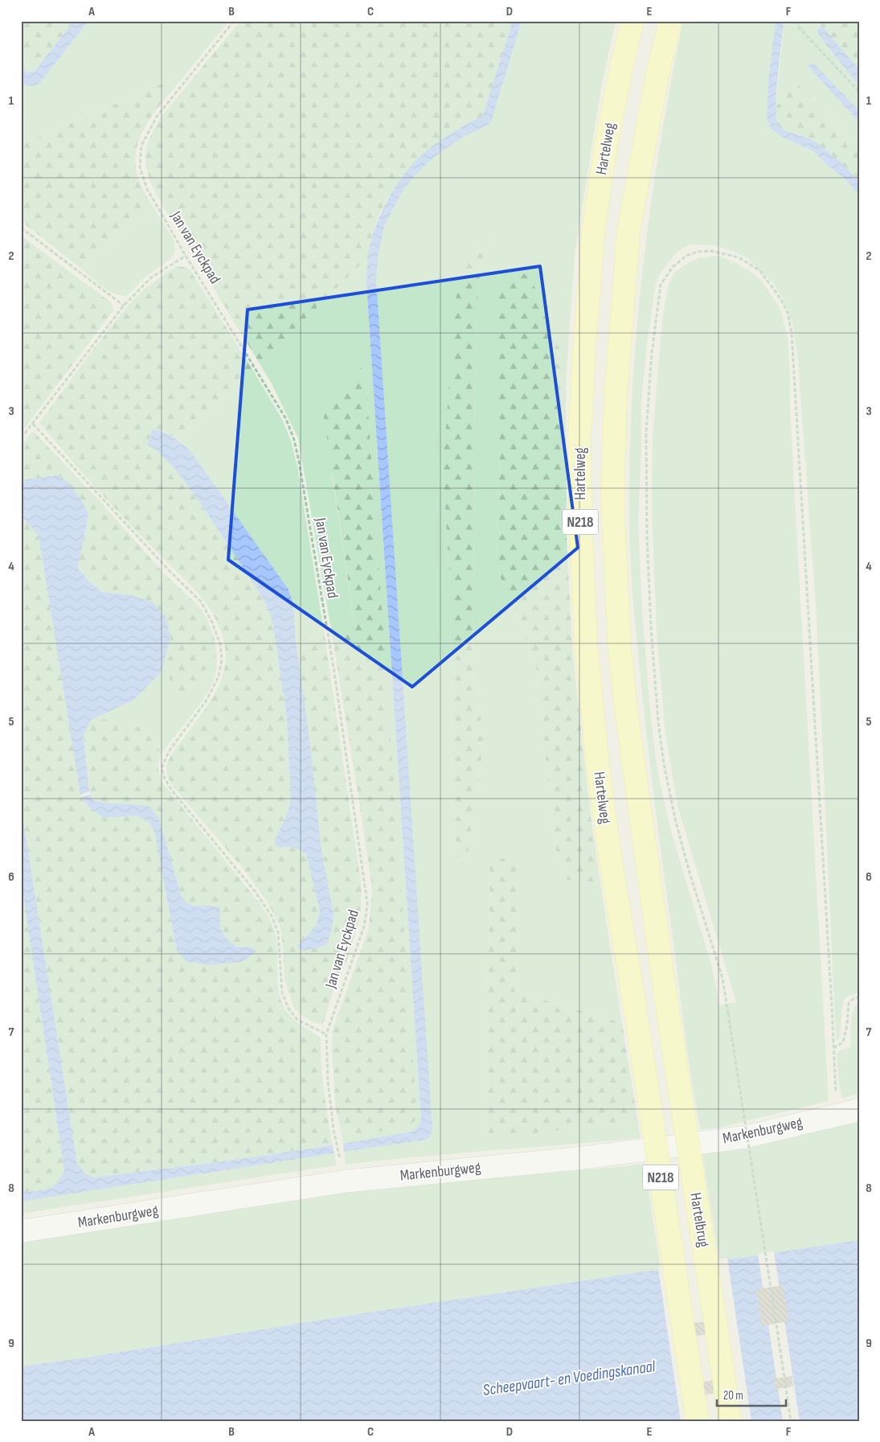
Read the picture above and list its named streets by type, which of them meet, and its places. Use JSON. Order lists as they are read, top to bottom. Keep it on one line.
{"streets":{"main road":["Hartelweg","N218","Hartelbrug"],"street":["Markenburgweg"],"path":["Jan van Eyckpad"]},"crossings":[["Hartelweg","Hartelbrug"]],"water":["Scheepvaart- en Voedingskanaal"],"scale_bar":"20 m","grid":{"columns":["A","B","C","D","E","F"],"rows":["1","2","3","4","5","6","7","8","9"]}}
